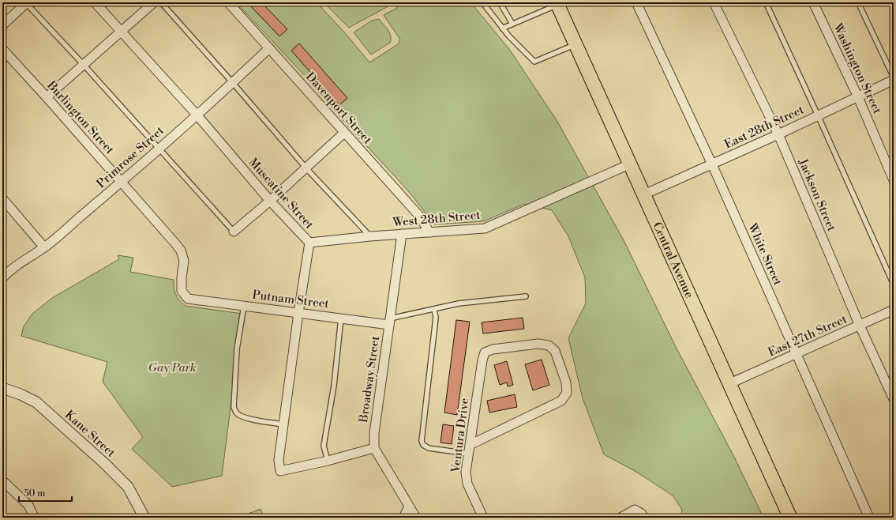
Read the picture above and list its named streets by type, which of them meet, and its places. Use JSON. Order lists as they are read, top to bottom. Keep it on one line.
{"streets":{"main road":["Central Avenue"],"street":["Washington Street","Davenport Street","Burlington Street","East 28th Street","Primrose Street","Muscatine Street","Jackson Street","West 28th Street","White Street","Putnam Street","East 27th Street","Broadway Street","Kane Street","Ventura Drive"]},"crossings":[["Washington Street","East 28th Street"],["Davenport Street","Primrose Street"],["Davenport Street","West 28th Street"],["Burlington Street","Primrose Street"],["Burlington Street","Putnam Street"],["East 28th Street","Jackson Street"],["East 28th Street","White Street"],["East 28th Street","Central Avenue"],["Primrose Street","Muscatine Street"],["Muscatine Street","West 28th Street"],["Muscatine Street","Putnam Street"],["Jackson Street","East 27th Street"],["West 28th Street","Central Avenue"],["West 28th Street","Broadway Street"],["White Street","East 27th Street"],["Central Avenue","East 27th Street"],["Putnam Street","Broadway Street"]],"parks":["Gay Park"],"scale_bar":"50 m"}
